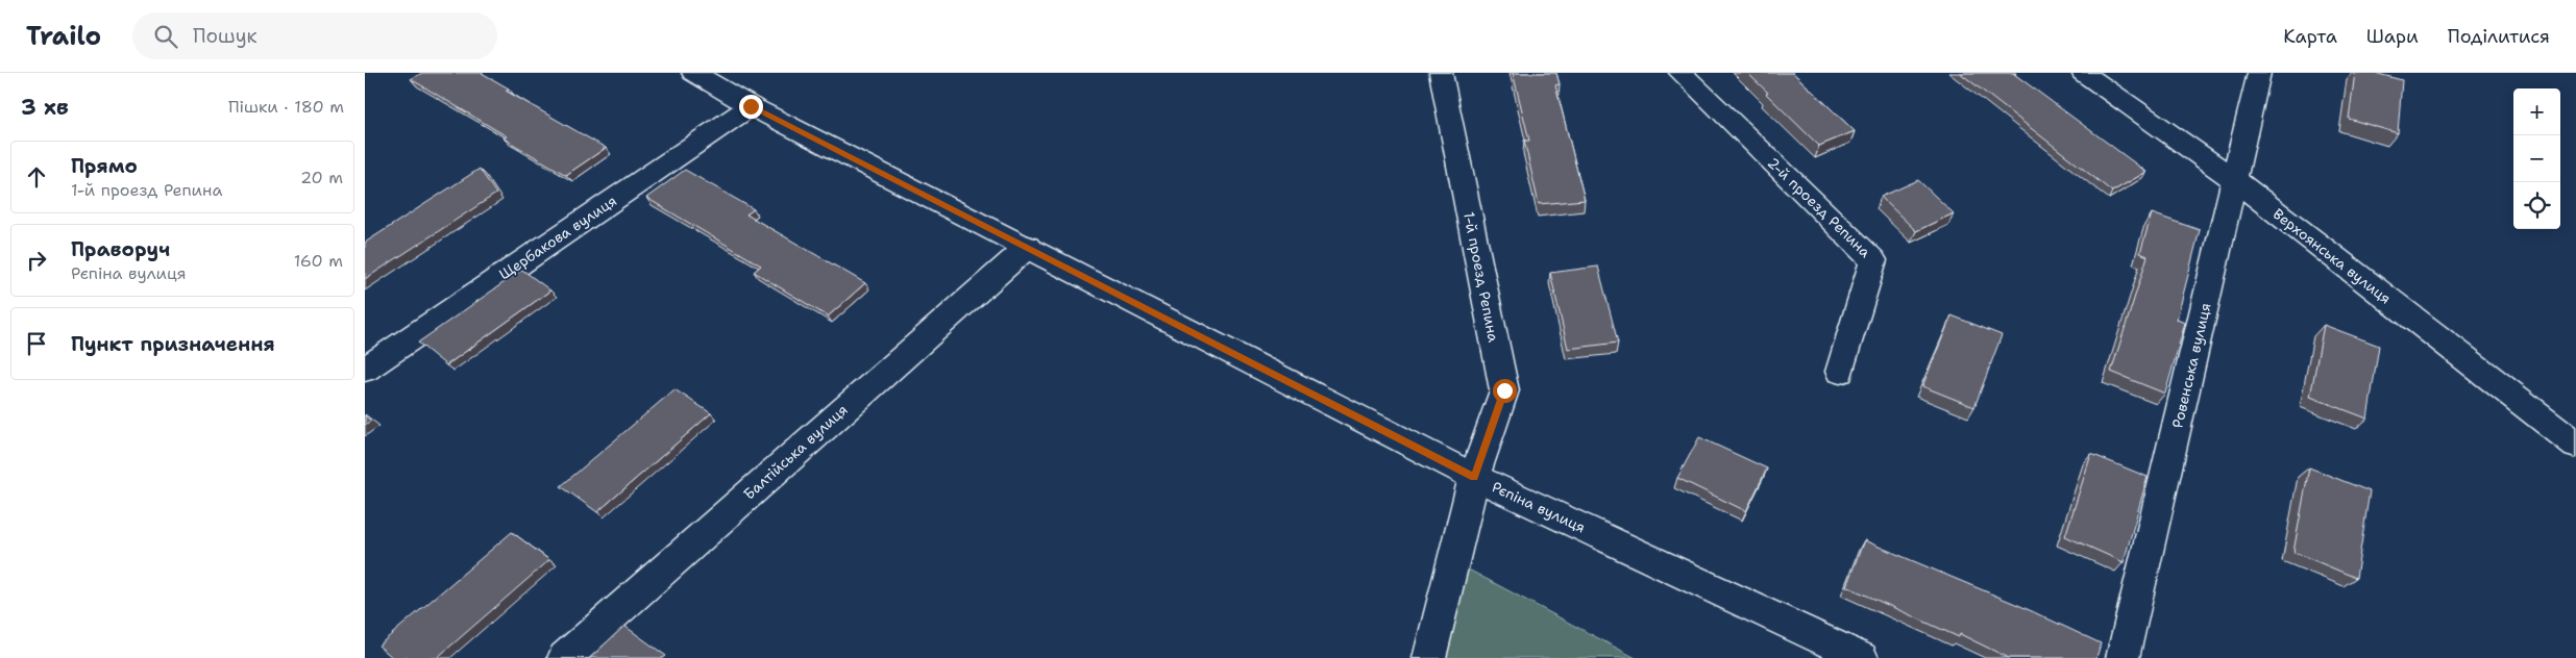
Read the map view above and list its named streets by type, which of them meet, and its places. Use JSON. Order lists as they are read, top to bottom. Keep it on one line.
{"streets":{"street":["2-й проезд Репина","Щербакова вулиця","Верхоянська вулиця","1-й проезд Репина","Ровенська вулиця","Балтійська вулиця","Рєпіна вулиця"]},"crossings":[["Щербакова вулиця","Рєпіна вулиця"],["Верхоянська вулиця","Ровенська вулиця"],["1-й проезд Репина","Рєпіна вулиця"],["Балтійська вулиця","Рєпіна вулиця"]],"page":{"header":"Trailo","search":"Пошук","nav":["Карта","Шари","Поділитися"],"heading":["3 хв","Пішки · 180 m"],"map_buttons":["+","−"],"list":[["Прямо","1-й проезд Репина","20 m"],["Праворуч","Рєпіна вулиця","160 m"],"Пункт призначення"]}}
